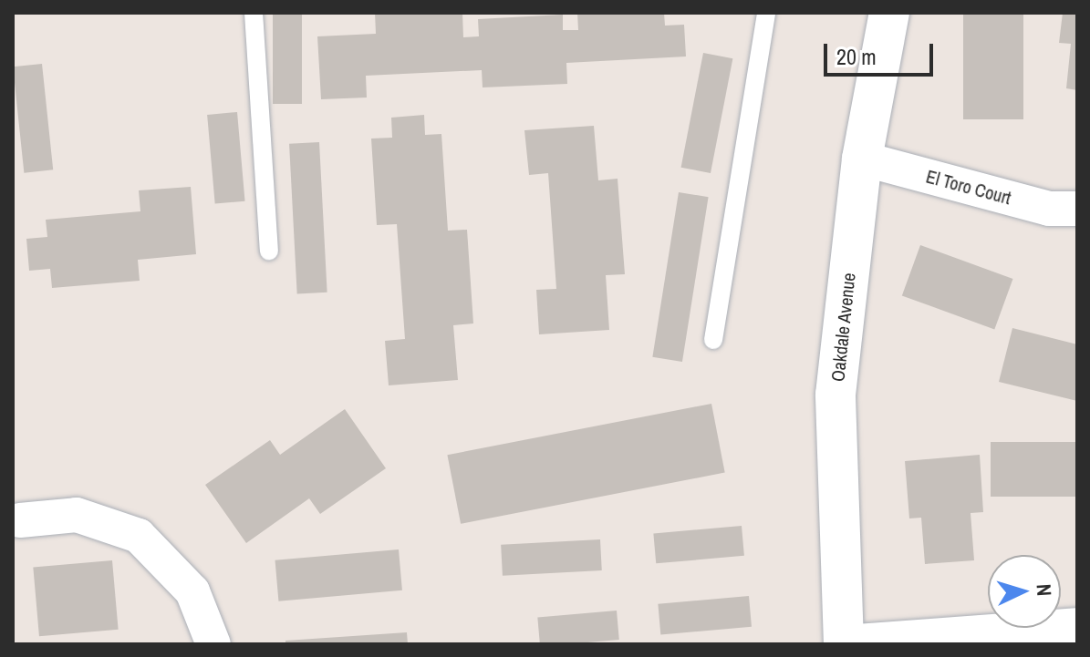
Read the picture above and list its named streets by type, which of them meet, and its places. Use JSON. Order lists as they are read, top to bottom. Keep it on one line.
{"streets":{"street":["El Toro Court","Oakdale Avenue"]},"crossings":[["El Toro Court","Oakdale Avenue"]],"scale_bar":"20 m","north":"right"}
